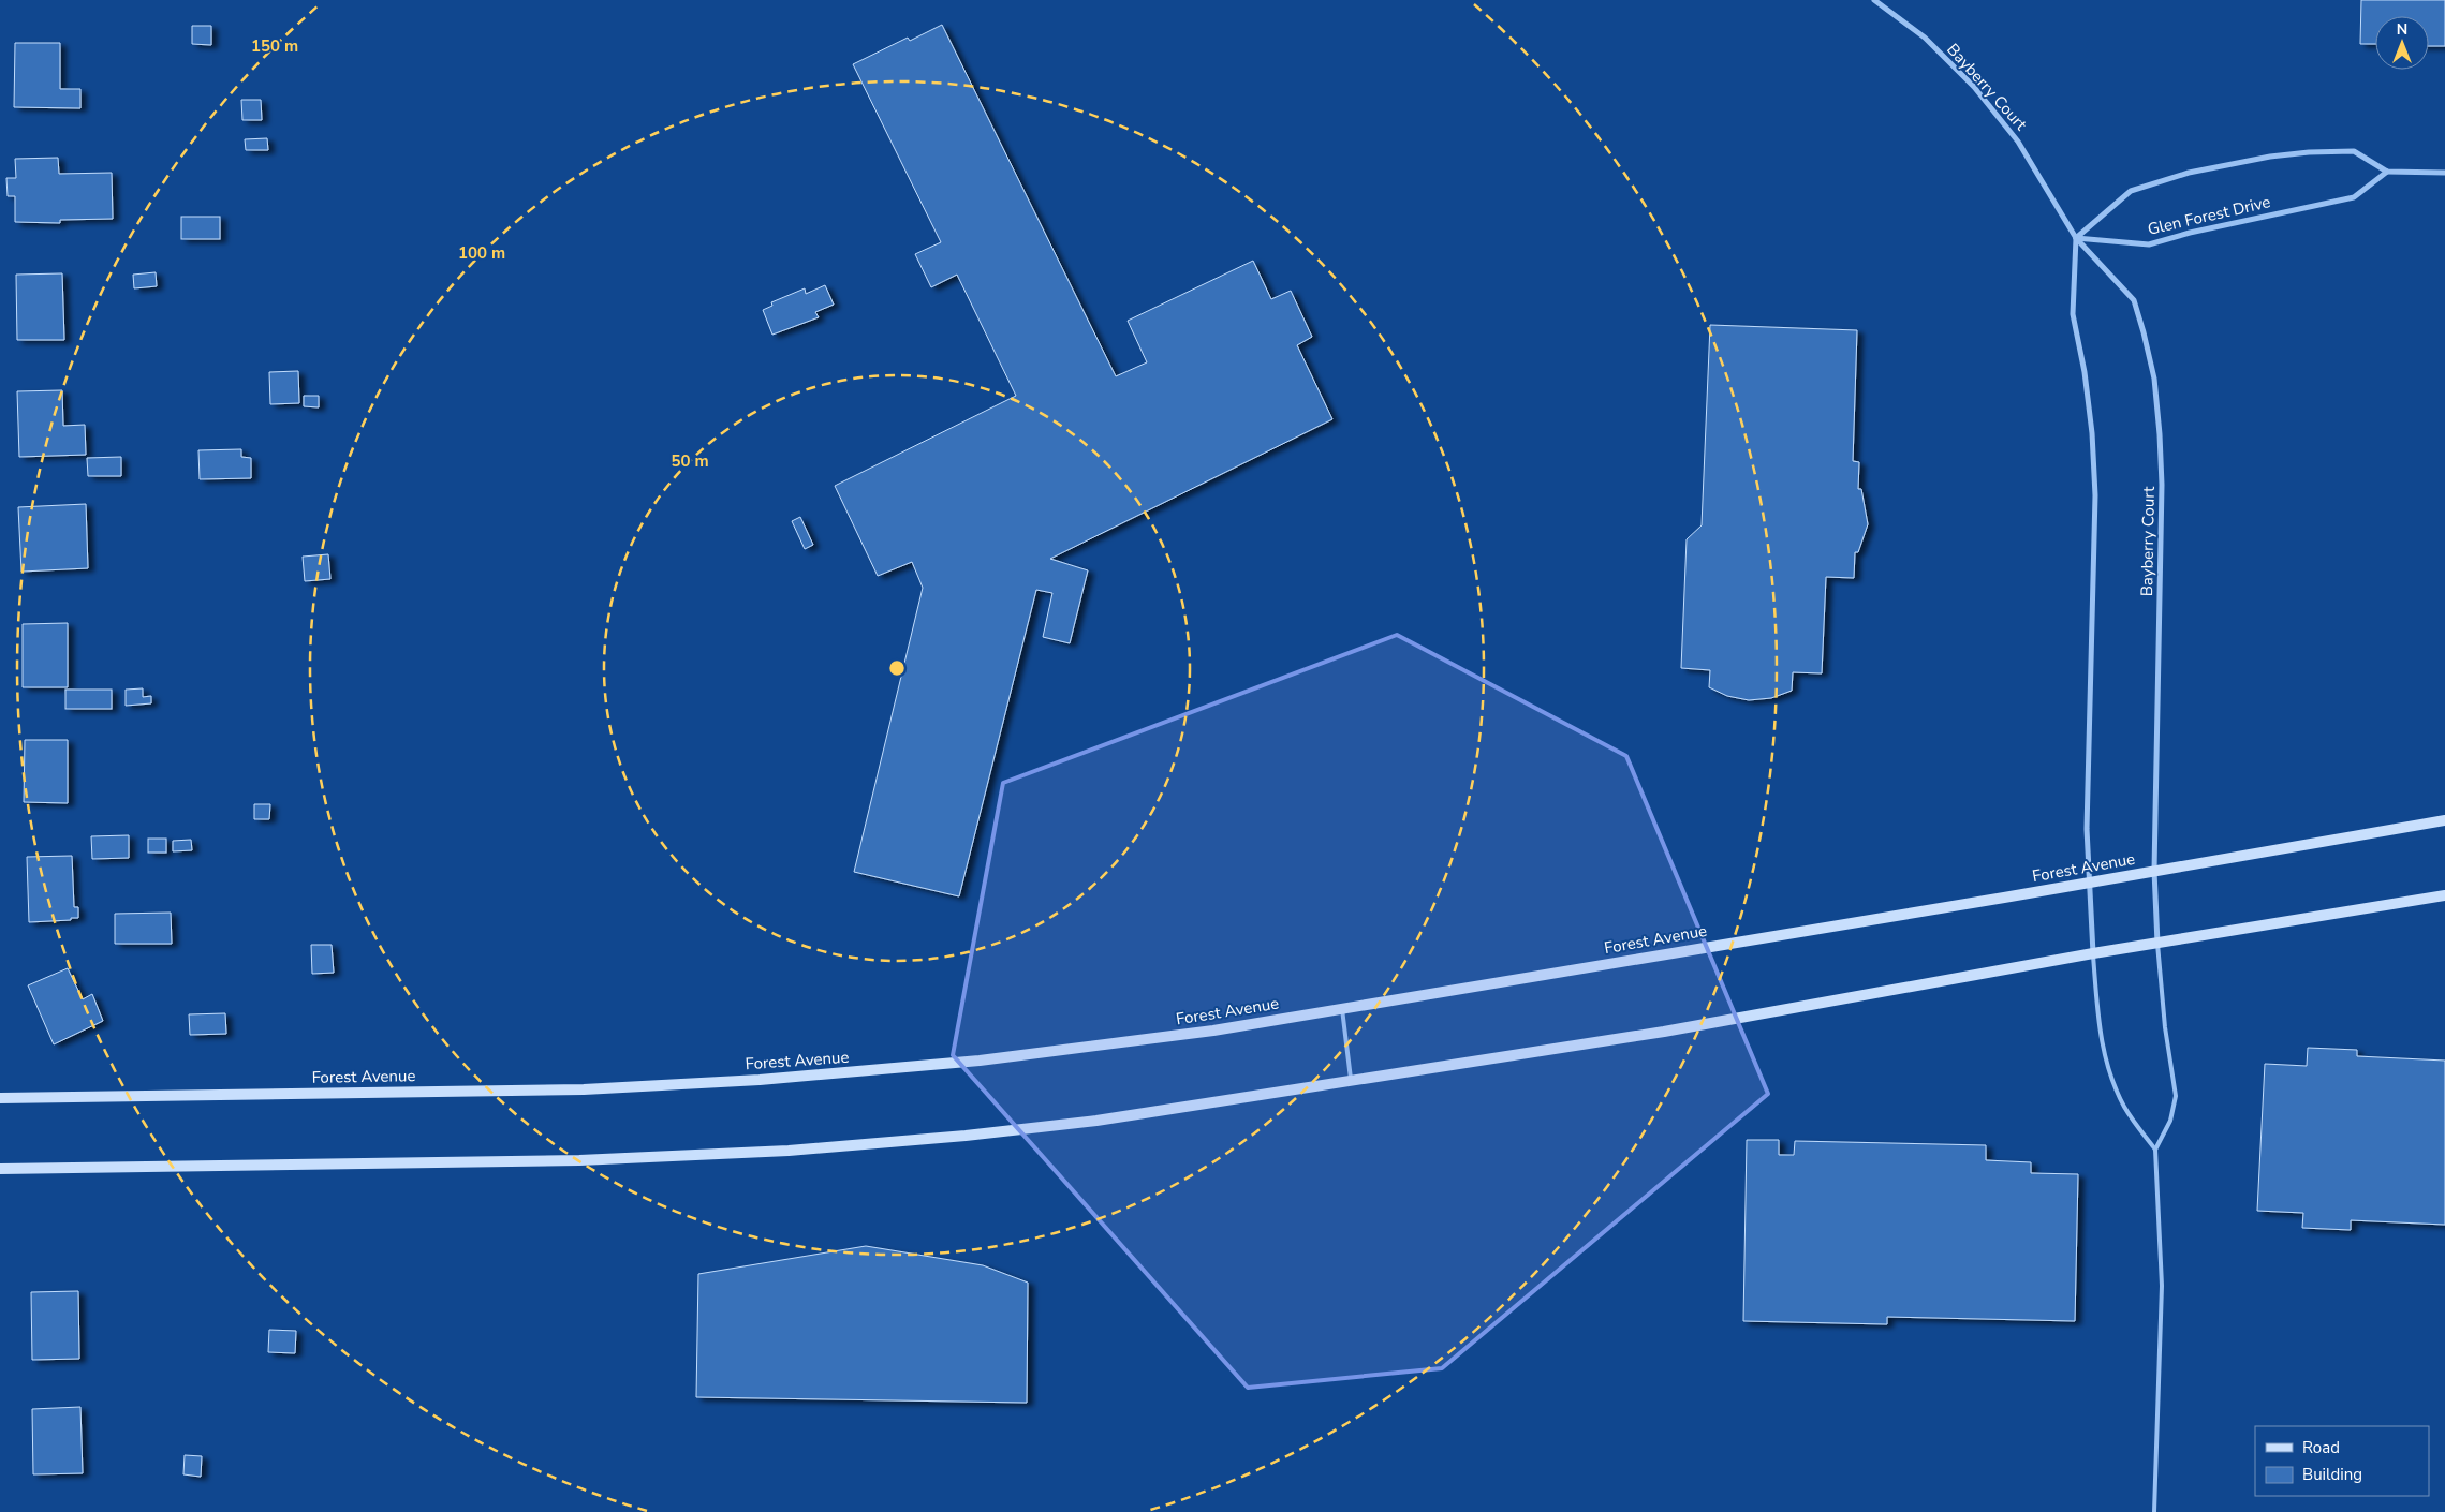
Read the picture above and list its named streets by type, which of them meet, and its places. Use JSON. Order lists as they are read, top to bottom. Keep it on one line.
{"streets":{"main road":["Forest Avenue"],"street":["Bayberry Court","Glen Forest Drive"]},"crossings":[["Bayberry Court","Glen Forest Drive"],["Bayberry Court","Forest Avenue"]],"legend":["Road","Building"],"north":"top","rings":["150 m","100 m","50 m"]}
